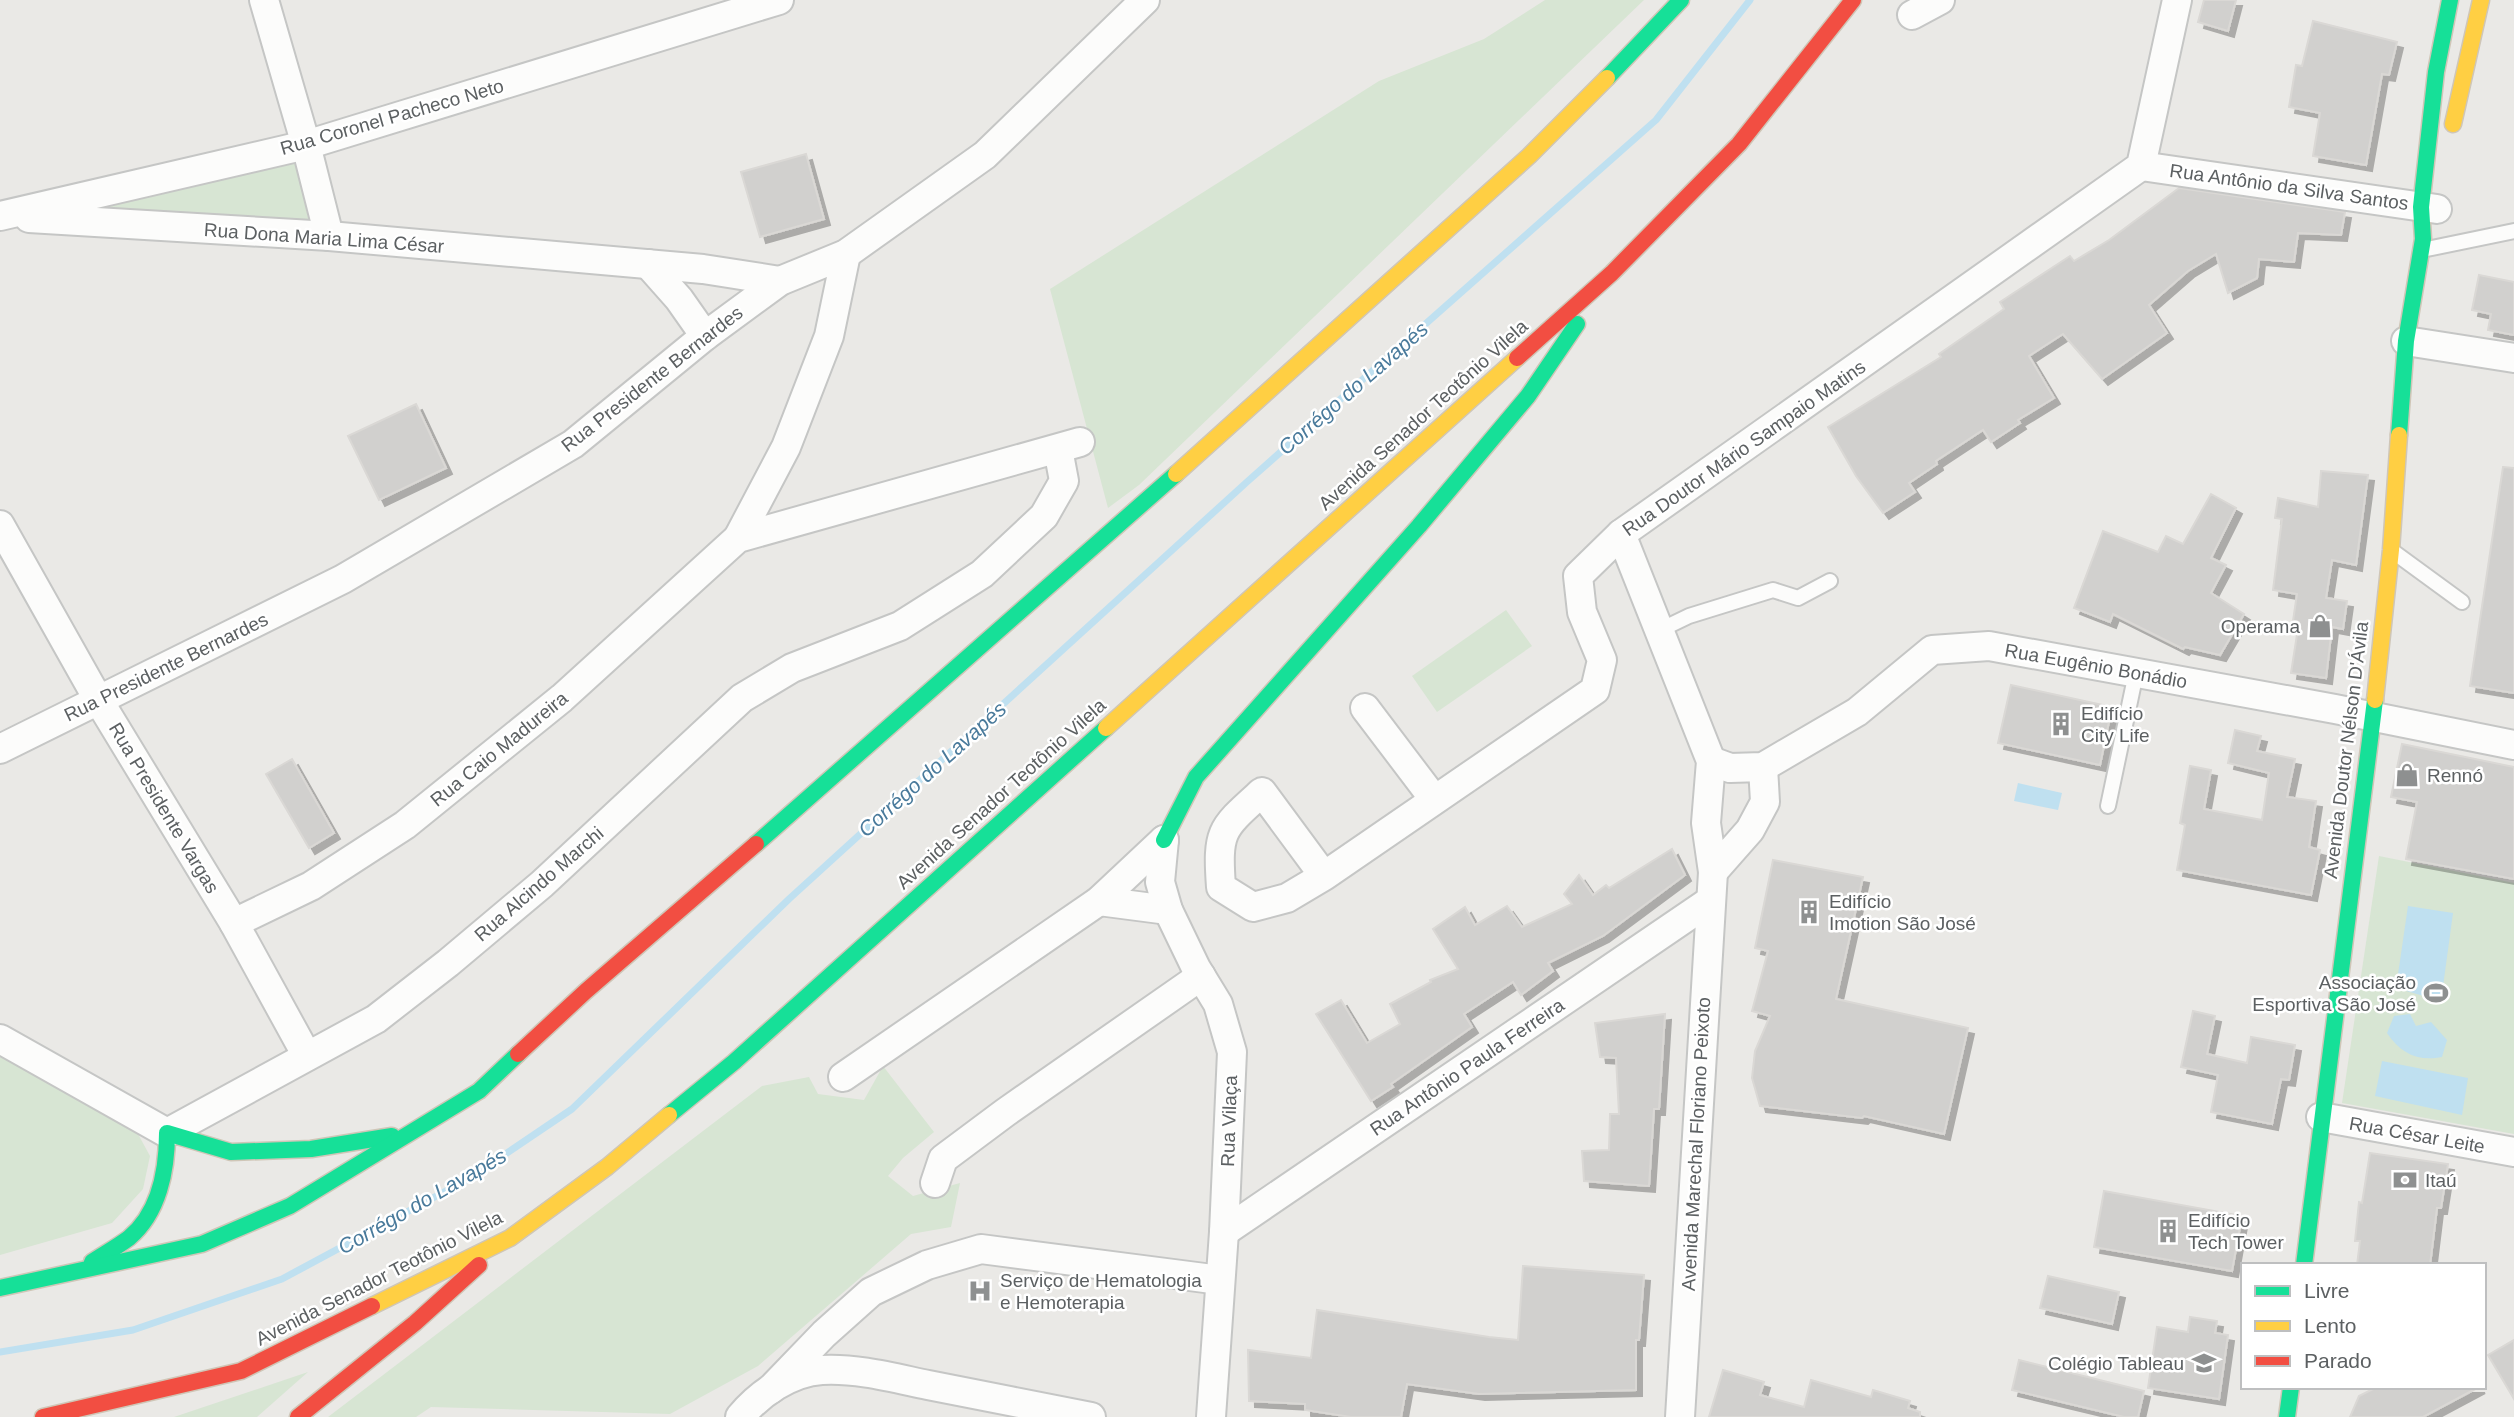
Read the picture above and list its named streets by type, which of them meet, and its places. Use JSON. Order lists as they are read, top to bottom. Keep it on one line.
{"streets":{"main road":["Avenida Senador Teotônio Vilela","Avenida Doutor Nélson D'Ávila"],"street":["Rua Coronel Pacheco Neto","Rua Antônio da Silva Santos","Rua Dona Maria Lima César","Rua Presidente Bernardes","Rua Doutor Mário Sampaio Matins","Rua Eugênio Bonádio","Rua Caio Madureira","Rua Presidente Vargas","Rua Alcindo Marchi","Rua Antônio Paula Ferreira","Rua Vilaça","Rua César Leite","Avenida Marechal Floriano Peixoto"]},"crossings":[["Rua Coronel Pacheco Neto","Rua Dona Maria Lima César"],["Rua Antônio da Silva Santos","Rua Doutor Mário Sampaio Matins"],["Rua Antônio da Silva Santos","Avenida Doutor Nélson D'Ávila"],["Rua Dona Maria Lima César","Rua Presidente Bernardes"],["Rua Presidente Bernardes","Rua Caio Madureira"],["Rua Presidente Bernardes","Rua Presidente Vargas"],["Rua Doutor Mário Sampaio Matins","Avenida Marechal Floriano Peixoto"],["Rua Eugênio Bonádio","Avenida Doutor Nélson D'Ávila"],["Rua Eugênio Bonádio","Avenida Marechal Floriano Peixoto"],["Rua Caio Madureira","Rua Presidente Vargas"],["Rua Caio Madureira","Rua Alcindo Marchi"],["Avenida Doutor Nélson D'Ávila","Rua César Leite"],["Rua Presidente Vargas","Rua Alcindo Marchi"],["Rua Antônio Paula Ferreira","Rua Vilaça"],["Rua Antônio Paula Ferreira","Avenida Marechal Floriano Peixoto"]],"water":["Corrégo do Lavapés"],"places":{"shop":["Operama","Rennó"],"building":["Edifício City Life","Edifício Imotion São José","Edifício Tech Tower"],"sports":["Associação Esportiva São José"],"bank":["Itaú"],"hospital":["Serviço de Hematologia e Hemoterapia"],"school or university":["Colégio Tableau"]},"legend":["Livre","Lento","Parado"]}
